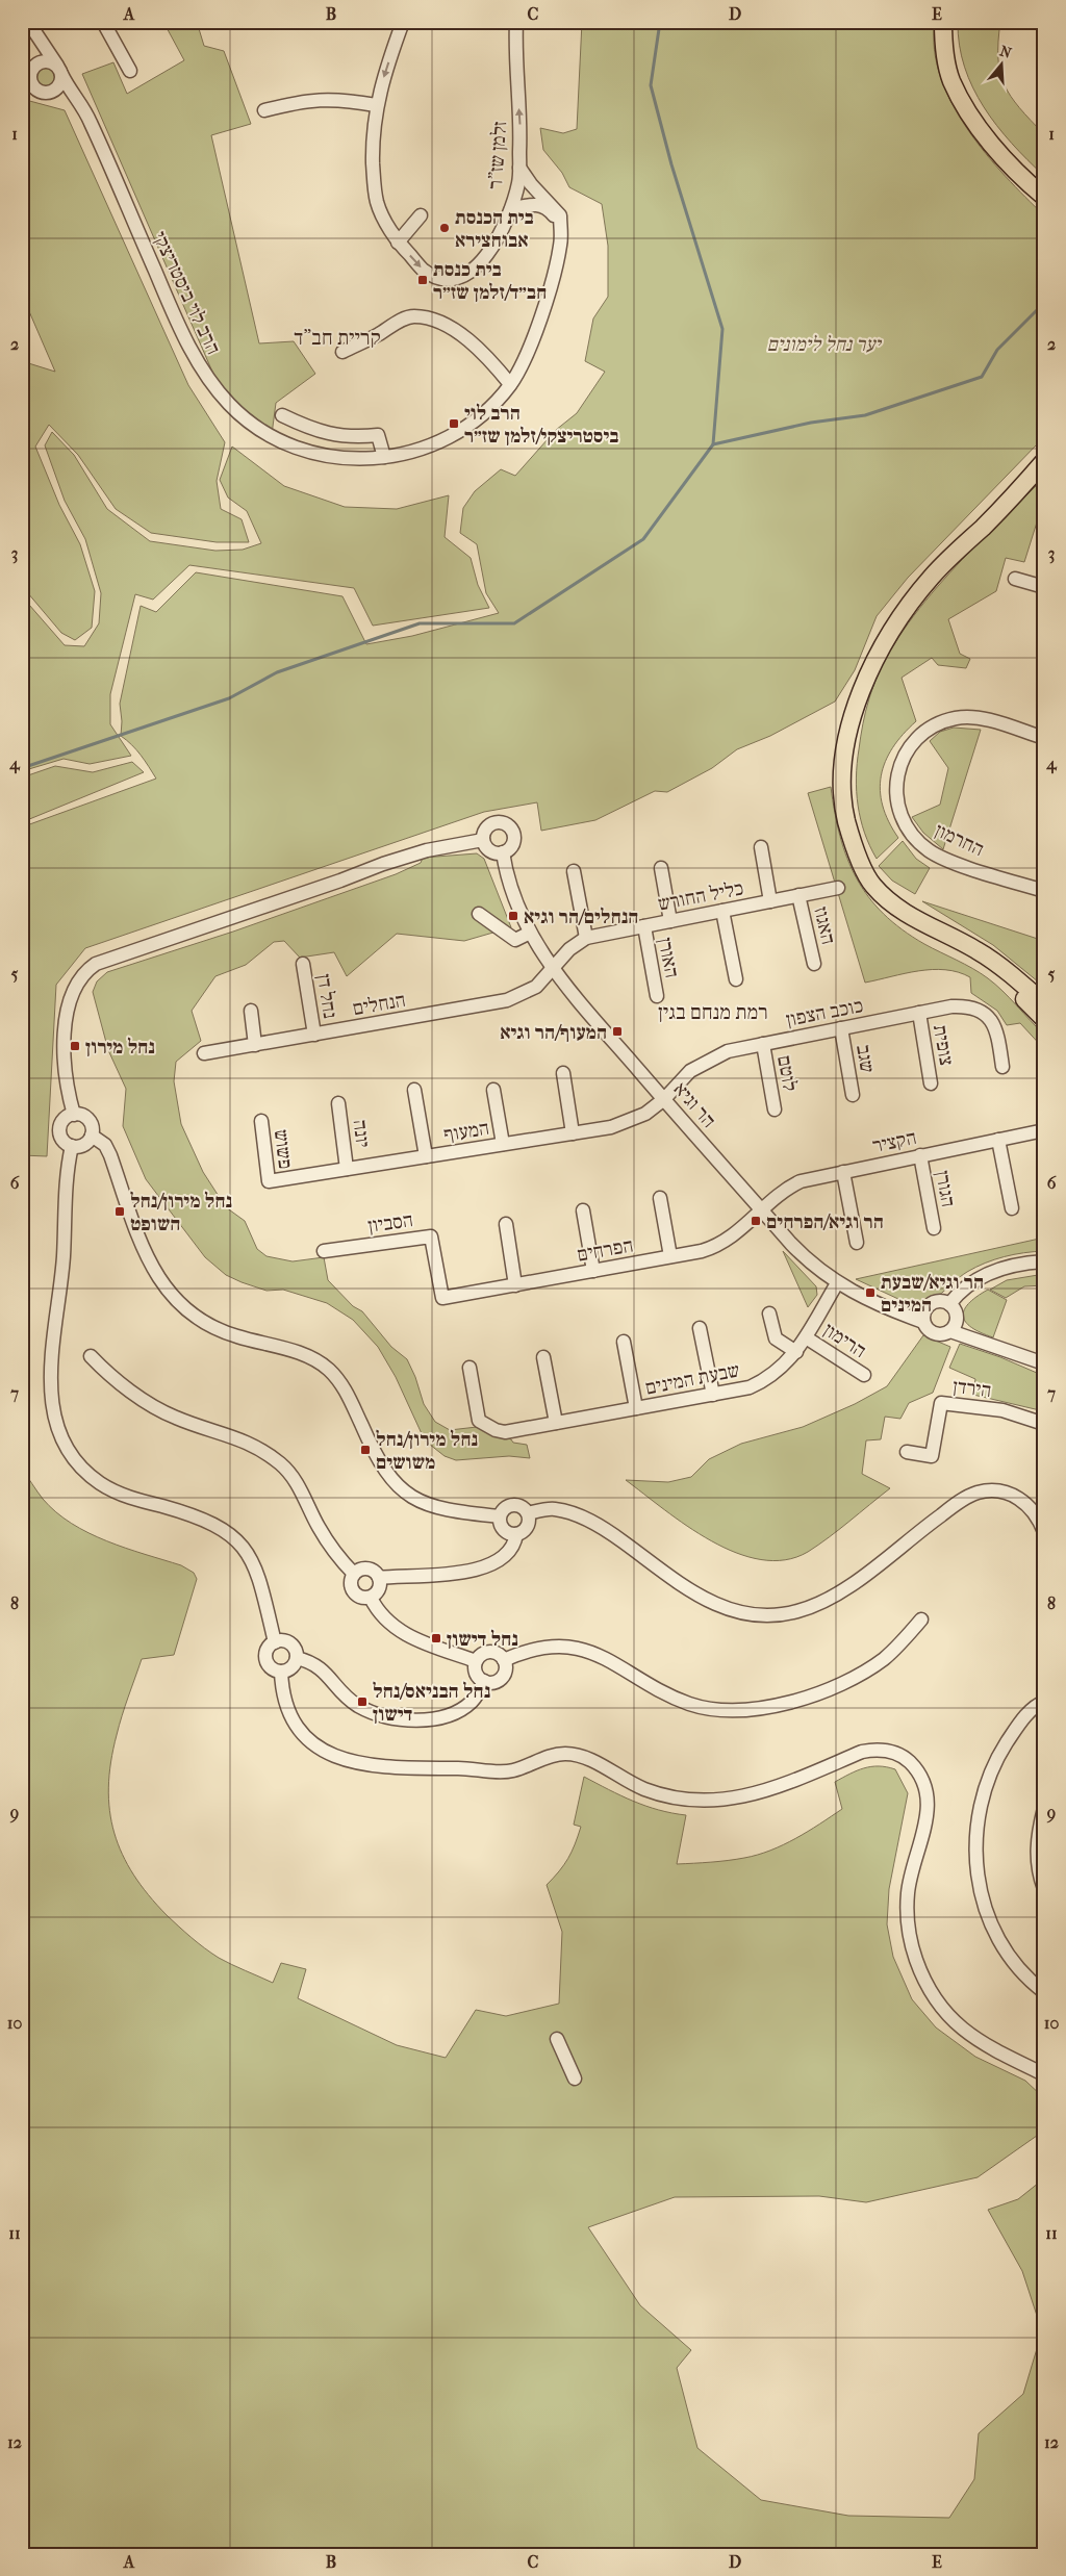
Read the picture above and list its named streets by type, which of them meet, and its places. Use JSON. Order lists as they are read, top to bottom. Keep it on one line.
{"streets":{"street":["זלמן שז\"ר","הרב לוי ביסטריצקי","החרמון","כליל החורש","האגוז","האורן","נחל דן","הנחלים","כוכב הצפון","צופית","שגב","לוטם","הר וגיא","המעוף","יונה","הקציר","פשוש","הגורן","הסביון","הפרחים","הרימון","שבעת המינים","הירדן"]},"crossings":[["זלמן שז\"ר","הרב לוי ביסטריצקי"],["כליל החורש","האגוז"],["כליל החורש","האורן"],["כליל החורש","הנחלים"],["כליל החורש","הר וגיא"],["נחל דן","הנחלים"],["הנחלים","הר וגיא"],["כוכב הצפון","צופית"],["כוכב הצפון","שגב"],["כוכב הצפון","לוטם"],["כוכב הצפון","הר וגיא"],["כוכב הצפון","המעוף"],["הר וגיא","המעוף"],["הר וגיא","הקציר"],["הר וגיא","הפרחים"],["הר וגיא","שבעת המינים"],["המעוף","יונה"],["המעוף","פשוש"],["הקציר","הגורן"],["הקציר","הפרחים"],["הסביון","הפרחים"],["הרימון","שבעת המינים"]],"districts":["קריית חב\"ד","רמת מנחם בגין"],"parks":["יער נחל לימונים"],"places":{"other":["בית הכנסת אבוחצירא"],"transit":["בית כנסת חב״ד/זלמן שז״ר","הרב לוי ביסטריצקי/זלמן שז״ר","הנחלים/הר וגיא","המעוף/הר וגיא","נחל מירון","נחל מירון/נחל השופט","הר וגיא/הפרחים","הר וגיא/שבעת המינים","נחל מירון/נחל משושים","נחל דישון","נחל הבניאס/נחל דישון"]},"north":"top","grid":{"columns":["A","B","C","D","E"],"rows":["1","2","3","4","5","6","7","8","9","10","11","12"]}}
